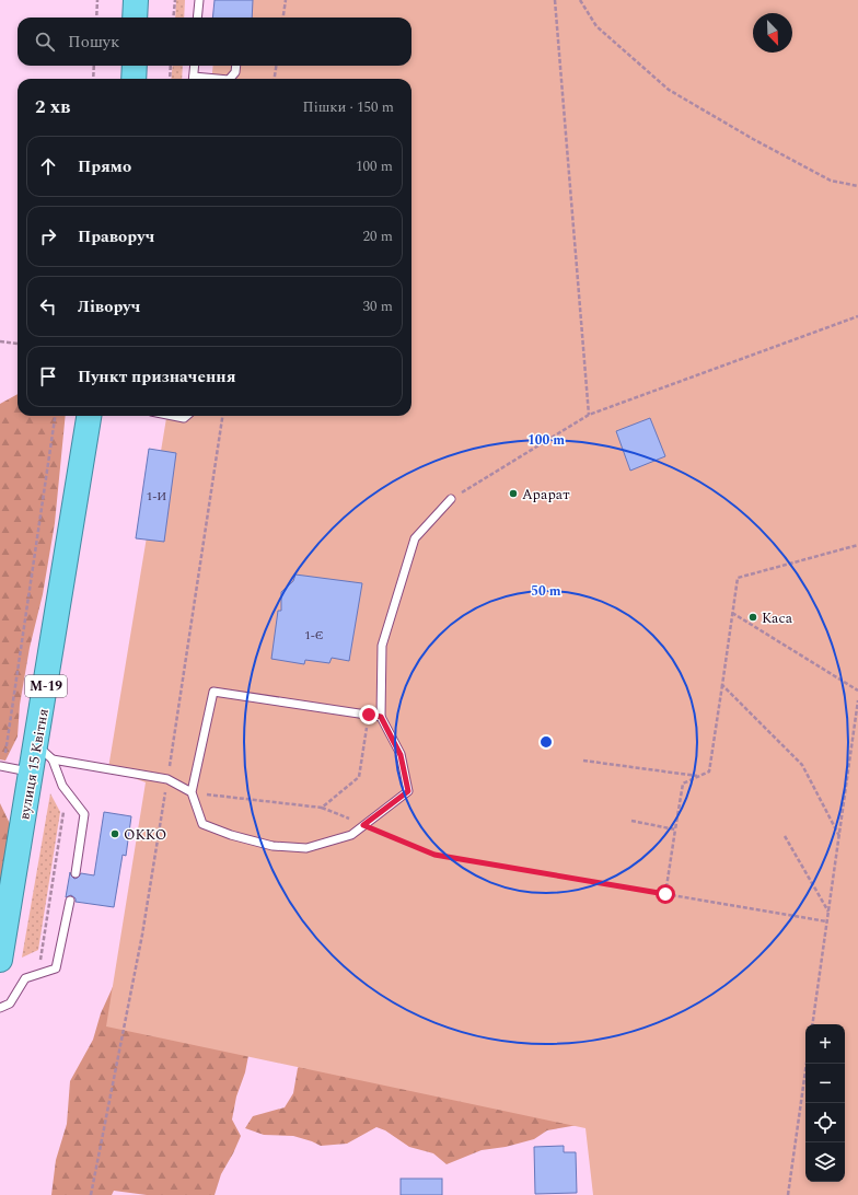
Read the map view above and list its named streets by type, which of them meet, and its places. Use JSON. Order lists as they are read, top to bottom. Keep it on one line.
{"streets":{"highway":["М-19","вулиця 15 Квітня"]},"places":["Арарат","Каса","ОККО"],"house_numbers":["1-И","1-Є"],"north":"bottom right","page":{"search":"Пошук","heading":["2 хв","Пішки · 150 m"],"list":[["Прямо","100 m"],["Праворуч","20 m"],["Ліворуч","30 m"],"Пункт призначення"],"map_buttons":["+","−"]},"rings":["100 m","50 m"]}
